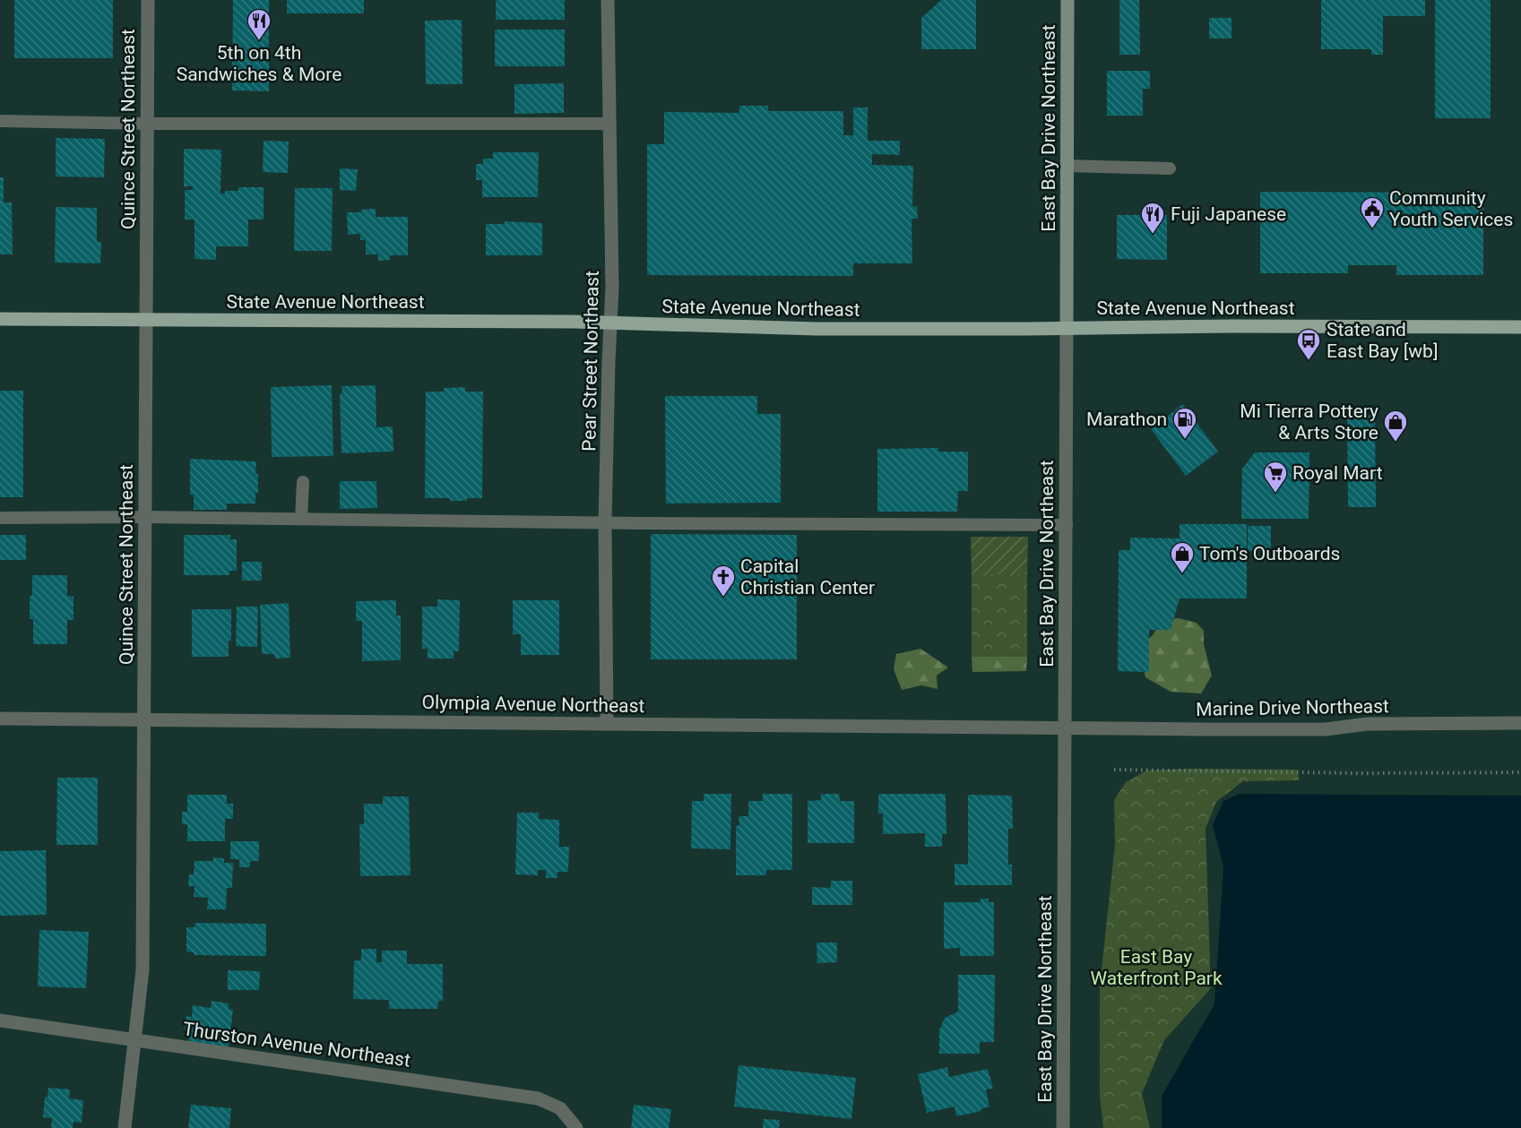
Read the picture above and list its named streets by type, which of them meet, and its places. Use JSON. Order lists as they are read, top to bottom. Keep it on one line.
{"streets":{"main road":["East Bay Drive Northeast","State Avenue Northeast"],"street":["Quince Street Northeast","Pear Street Northeast","Olympia Avenue Northeast","Marine Drive Northeast","Thurston Avenue Northeast"]},"crossings":[["East Bay Drive Northeast","State Avenue Northeast"],["East Bay Drive Northeast","Olympia Avenue Northeast"],["East Bay Drive Northeast","Marine Drive Northeast"],["Quince Street Northeast","State Avenue Northeast"],["Quince Street Northeast","Olympia Avenue Northeast"],["Quince Street Northeast","Thurston Avenue Northeast"],["State Avenue Northeast","Pear Street Northeast"],["Pear Street Northeast","Olympia Avenue Northeast"],["Olympia Avenue Northeast","Marine Drive Northeast"]],"parks":["East Bay Waterfront Park"],"places":{"restaurant":["5th on 4th Sandwiches & More","Fuji Japanese"],"public building":["Community Youth Services"],"bus stop":["State and East Bay [wb]"],"fuel station":["Marathon"],"shop":["Mi Tierra Pottery & Arts Store","Tom's Outboards"],"supermarket":["Royal Mart"],"church":["Capital Christian Center"]}}
